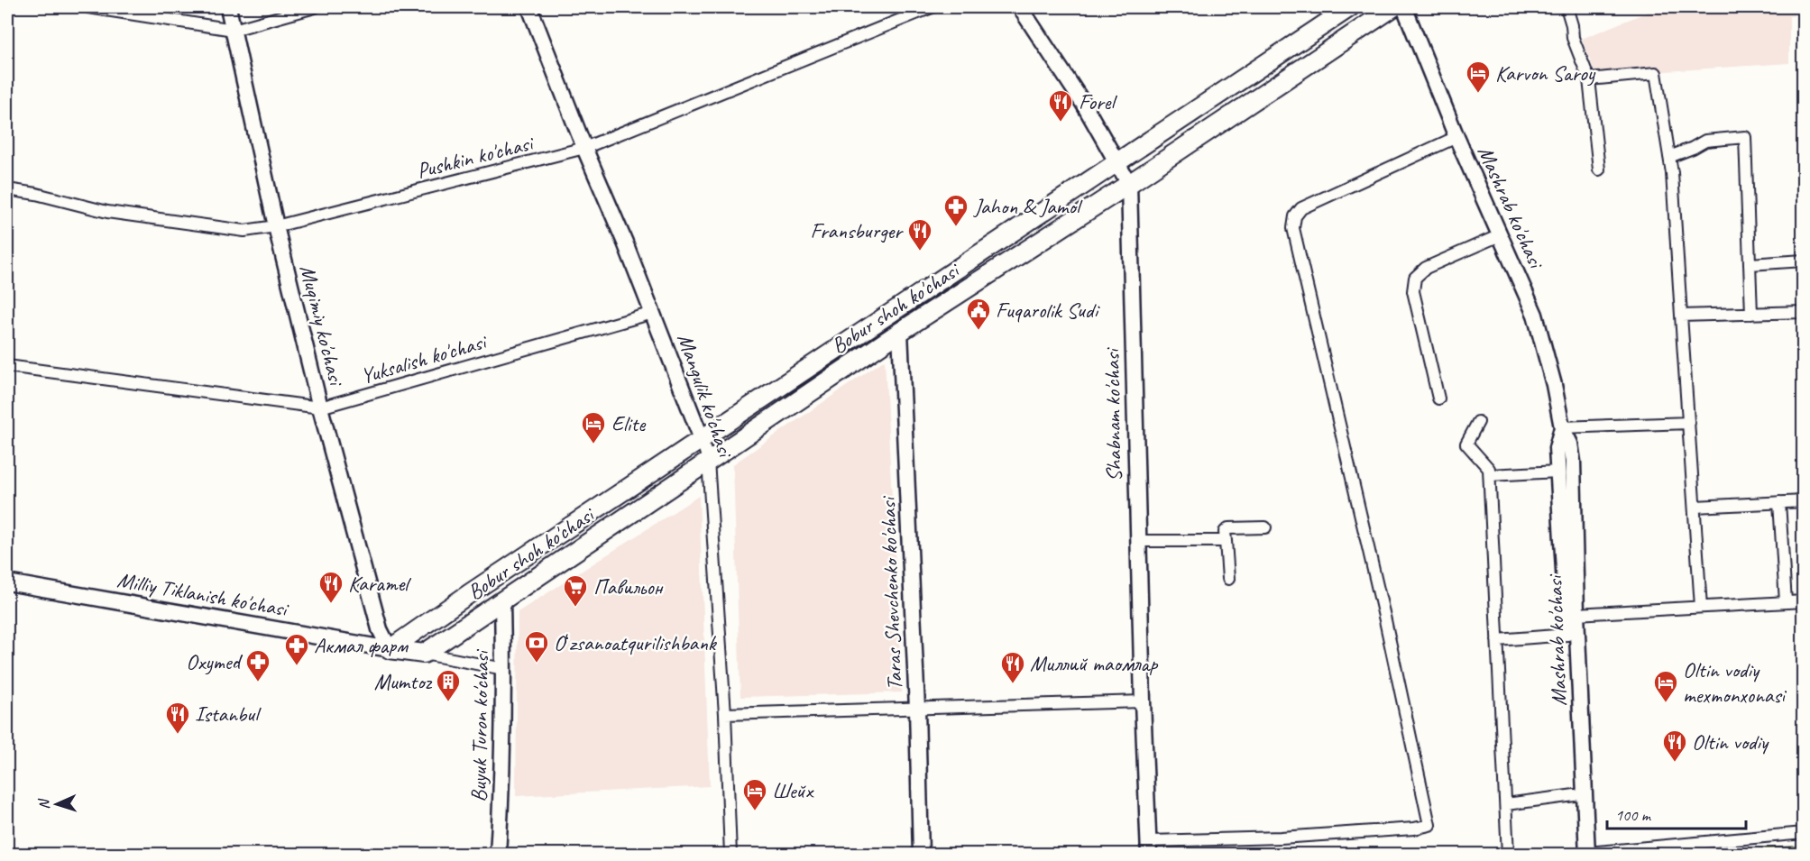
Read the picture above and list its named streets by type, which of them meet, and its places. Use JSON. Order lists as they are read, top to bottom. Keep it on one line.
{"streets":{"main road":["Bobur shoh ko'chasi"],"street":["Pushkin ko'chasi","Mashrab ko'chasi","Muqimiy ko'chasi","Yuksalish ko'chasi","Mangulik ko'chasi","Shabnam ko'chasi","Milliy Tiklanish ko'chasi","Taras Shevchenko ko'chasi","Buyuk Turon ko'chasi"]},"crossings":[["Pushkin ko'chasi","Muqimiy ko'chasi"],["Pushkin ko'chasi","Mangulik ko'chasi"],["Bobur shoh ko'chasi","Muqimiy ko'chasi"],["Bobur shoh ko'chasi","Mangulik ko'chasi"],["Bobur shoh ko'chasi","Shabnam ko'chasi"],["Bobur shoh ko'chasi","Milliy Tiklanish ko'chasi"],["Bobur shoh ko'chasi","Taras Shevchenko ko'chasi"],["Bobur shoh ko'chasi","Buyuk Turon ko'chasi"],["Muqimiy ko'chasi","Yuksalish ko'chasi"],["Muqimiy ko'chasi","Milliy Tiklanish ko'chasi"],["Yuksalish ko'chasi","Mangulik ko'chasi"]],"places":{"hotel":["Karvon Saroy","Elite","Oltin vodiy mexmonxonasi","Шейх"],"restaurant":["Forel","Fransburger","Karamel","Миллий таомлар","Istanbul","Oltin vodiy"],"pharmacy":["Jahon & Jamol","Акмал фарм","Oxymed"],"public building":["Fuqarolik Sudi"],"supermarket":["Павильон"],"bank":["Oʻzsanoatqurilishbank"],"building":["Mumtoz"]},"scale_bar":"100 m","north":"left"}
